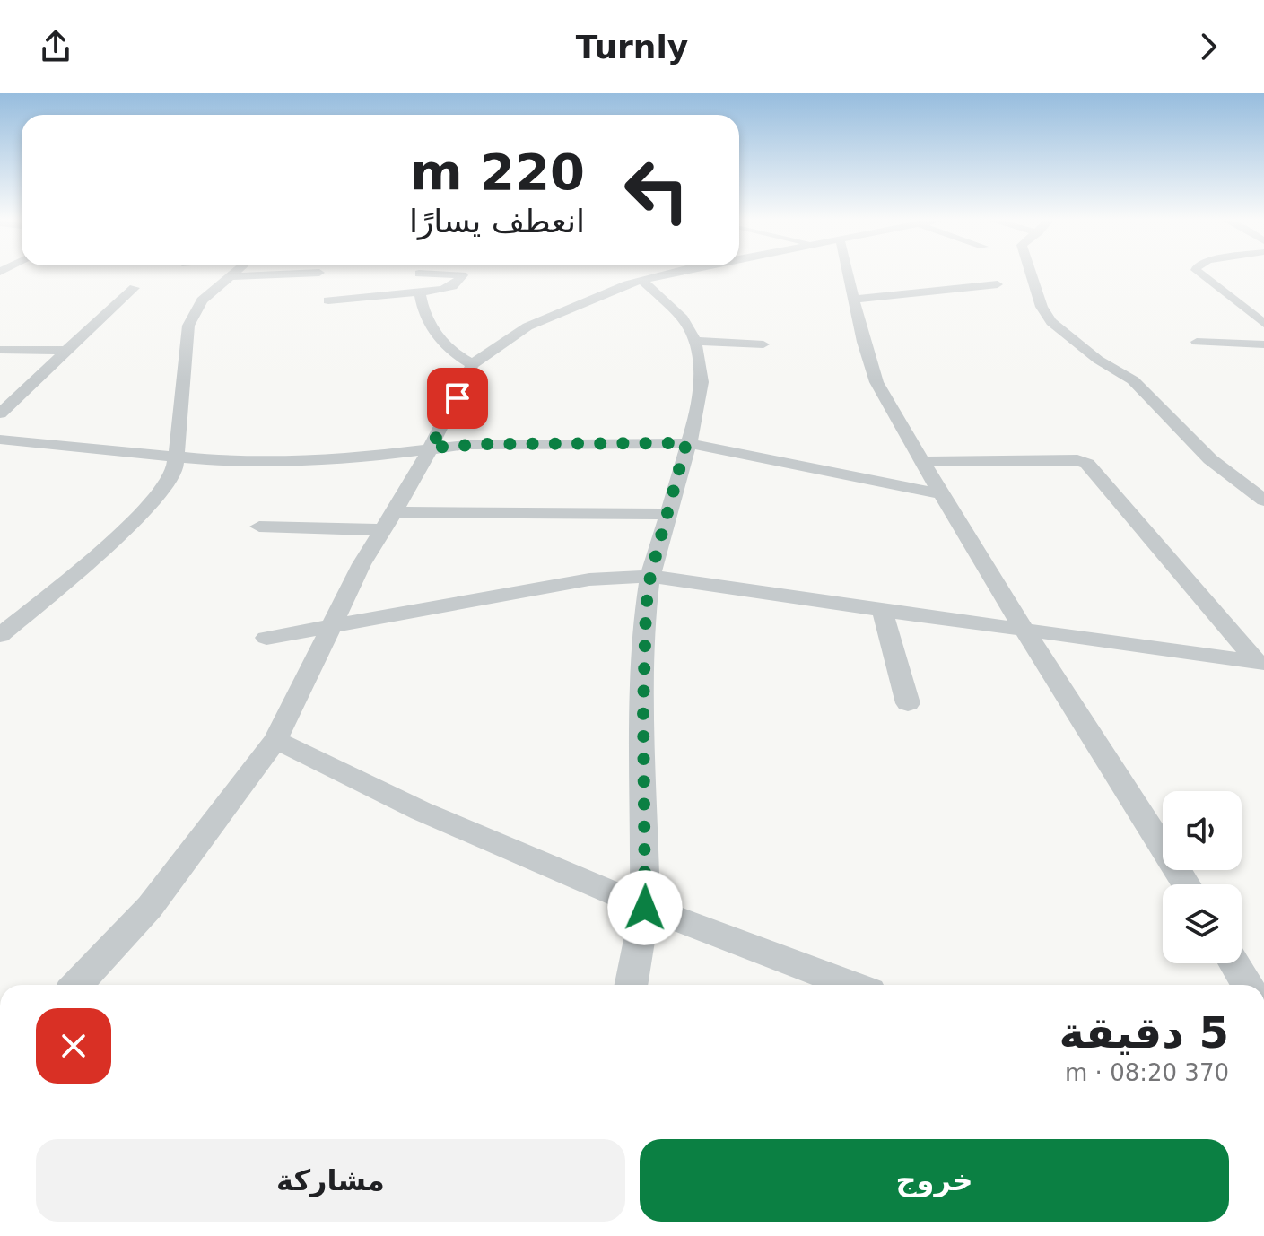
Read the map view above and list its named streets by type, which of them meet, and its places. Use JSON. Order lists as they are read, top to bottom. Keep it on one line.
{"page":{"header":"Turnly","turn":["220 m","انعطف يسارًا"],"heading":["5 دقيقة","370 m · 08:20"],"buttons":["خروج","مشاركة"]}}
